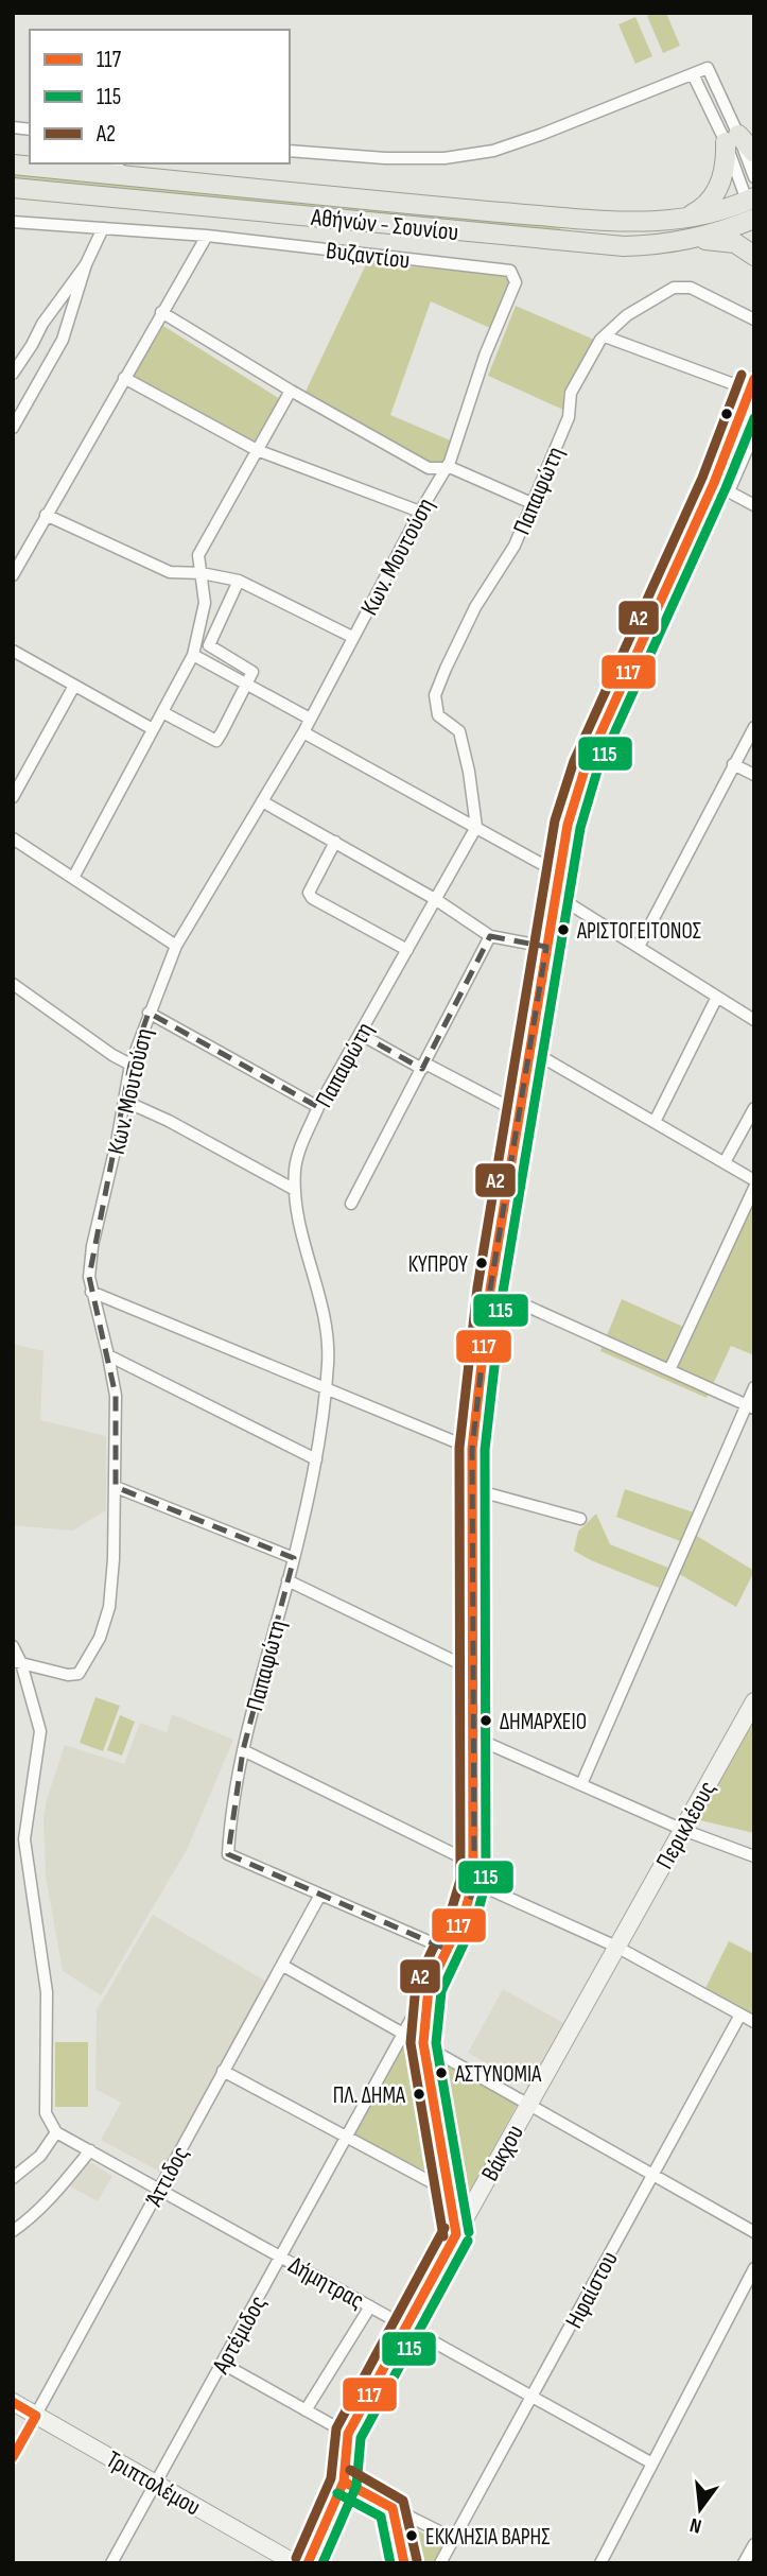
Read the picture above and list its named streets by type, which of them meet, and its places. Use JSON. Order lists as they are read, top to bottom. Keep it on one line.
{"streets":{"main road":["Αθήνών - Σουνίου","Περικλέους","Βάκχου","Τριπτολέμου"],"street":["Βυζαντίου","Παπαφώτη","Κων. Μουτούση","Άττιδος","Δήμητρας","Ηφαίστου","Αρτέμιδος"]},"crossings":[["Βυζαντίου","Κων. Μουτούση"],["Παπαφώτη","Άττιδος"],["Περικλέους","Βάκχου"],["Βάκχου","Δήμητρας"],["Άττιδος","Δήμητρας"],["Άττιδος","Τριπτολέμου"],["Δήμητρας","Ηφαίστου"],["Δήμητρας","Αρτέμιδος"],["Αρτέμιδος","Τριπτολέμου"]],"places":["ΑΡΙΣΤΟΓΕΙΤΟΝΟΣ","ΚΥΠΡΟΥ","ΔΗΜΑΡΧΕΙΟ","ΑΣΤΥΝΟΜΙΑ","ΠΛ. ΔΗΜΑ","ΕΚΚΛΗΣΙΑ ΒΑΡΗΣ"],"lines":["transit line Α2","transit line 117","transit line 115"],"legend":["117","115","Α2"],"north":"bottom"}
